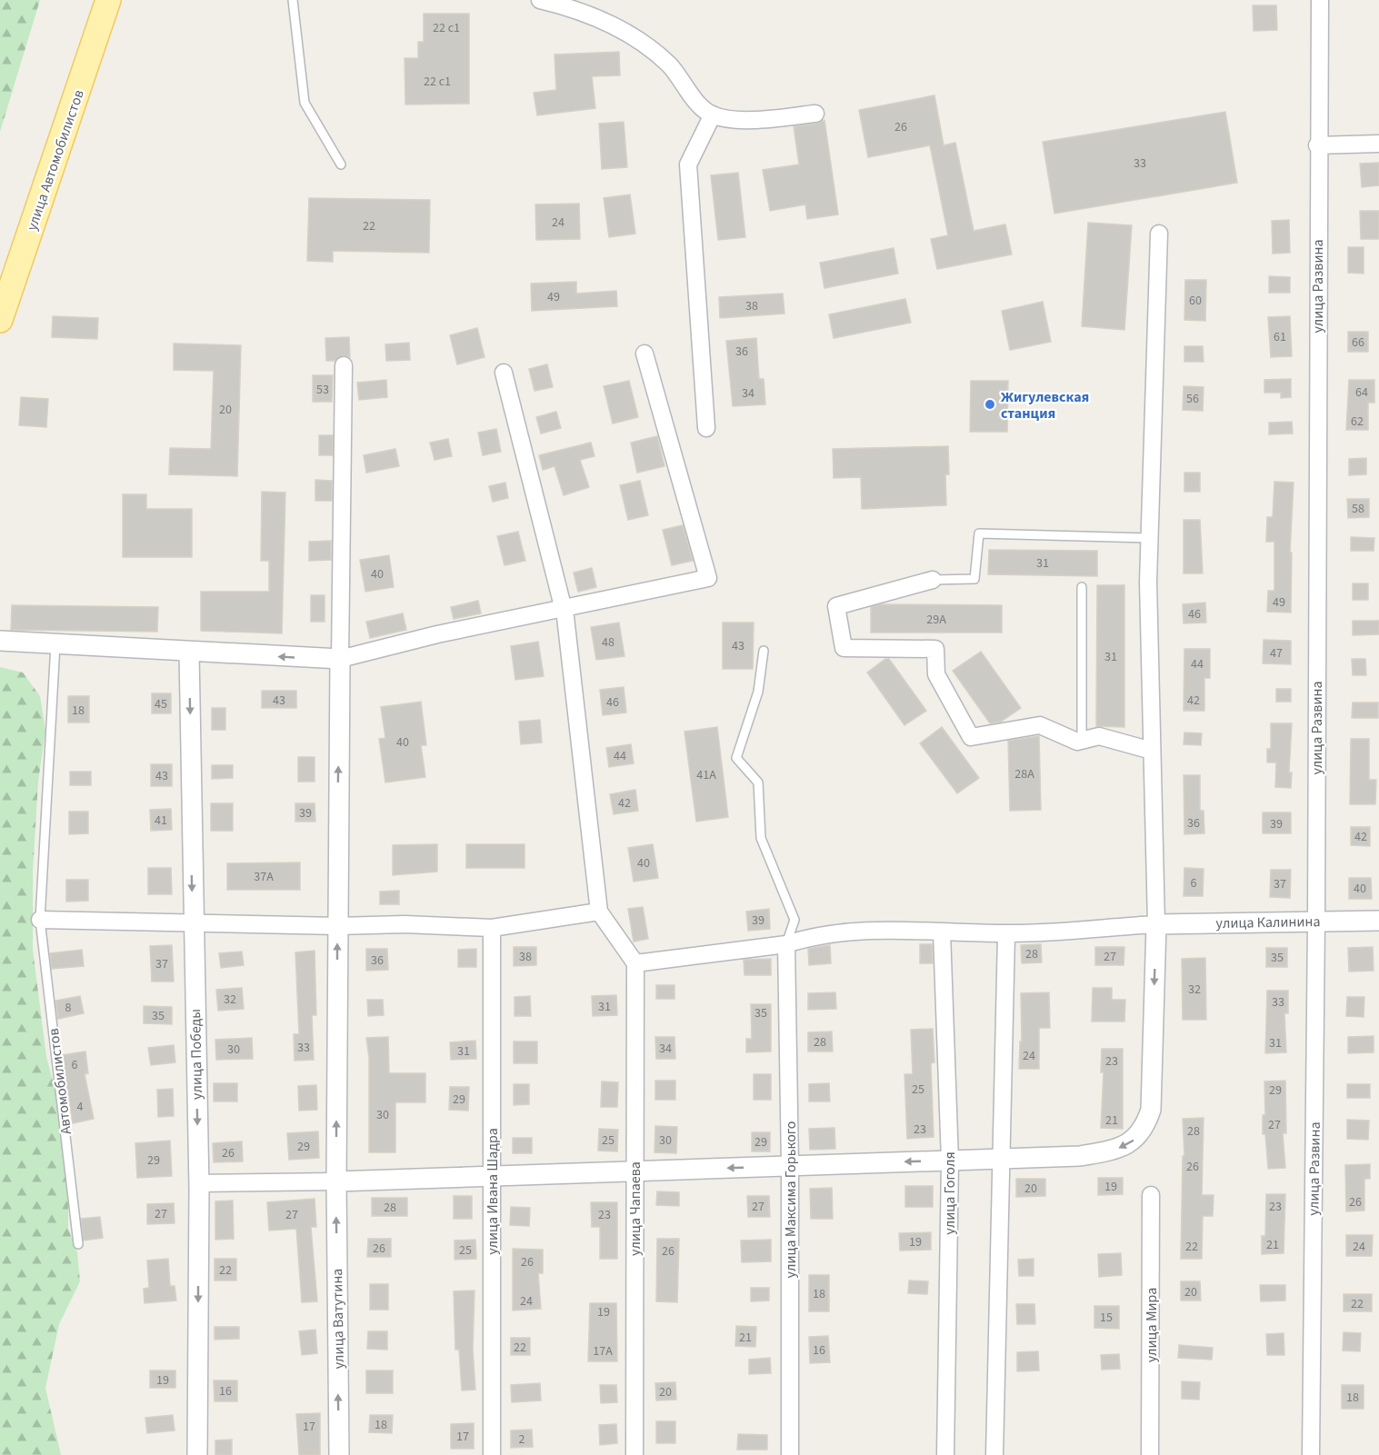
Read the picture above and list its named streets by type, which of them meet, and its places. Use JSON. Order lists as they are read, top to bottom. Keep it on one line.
{"streets":{"main road":["улица Автомобилистов"],"street":["улица Развина","улица Калинина","улица Победы","улица Ивана Шадра","улица Гоголя","улица Максима Горького","улица Чапаева","улица Ватутина","улица Мира"],"lane":["Автомобилистов"]},"crossings":[["улица Развина","улица Калинина"]],"one_way":["улица Победы","улица Ватутина"],"places":["Жигулевская станция"],"house_numbers":["22 с1","22 с1","26","33","24","22","49","60","38","61","66","36","53","64","34","56","20","62","58","31","40","49","46","29А","48","43","47","31","44","43","42","46","45","18","40","44","28А","41А","43","42","39","41","36","39","42","40","37А","6","37","40","39","28","38","27","35","36","37","32","32","33","31","8","35","35","28","31","33","34","30","31","24","23","6","25","29","29","4","30","21","27","23","28","25","30","29","29","26","29","26","19","20","26","27","23","28","27","27","23","19","21","22","24","26","25","26","26","22","20","18","24","22","19","15","21","22","16","17А","19","16","20","18","18","17","17","2"]}
